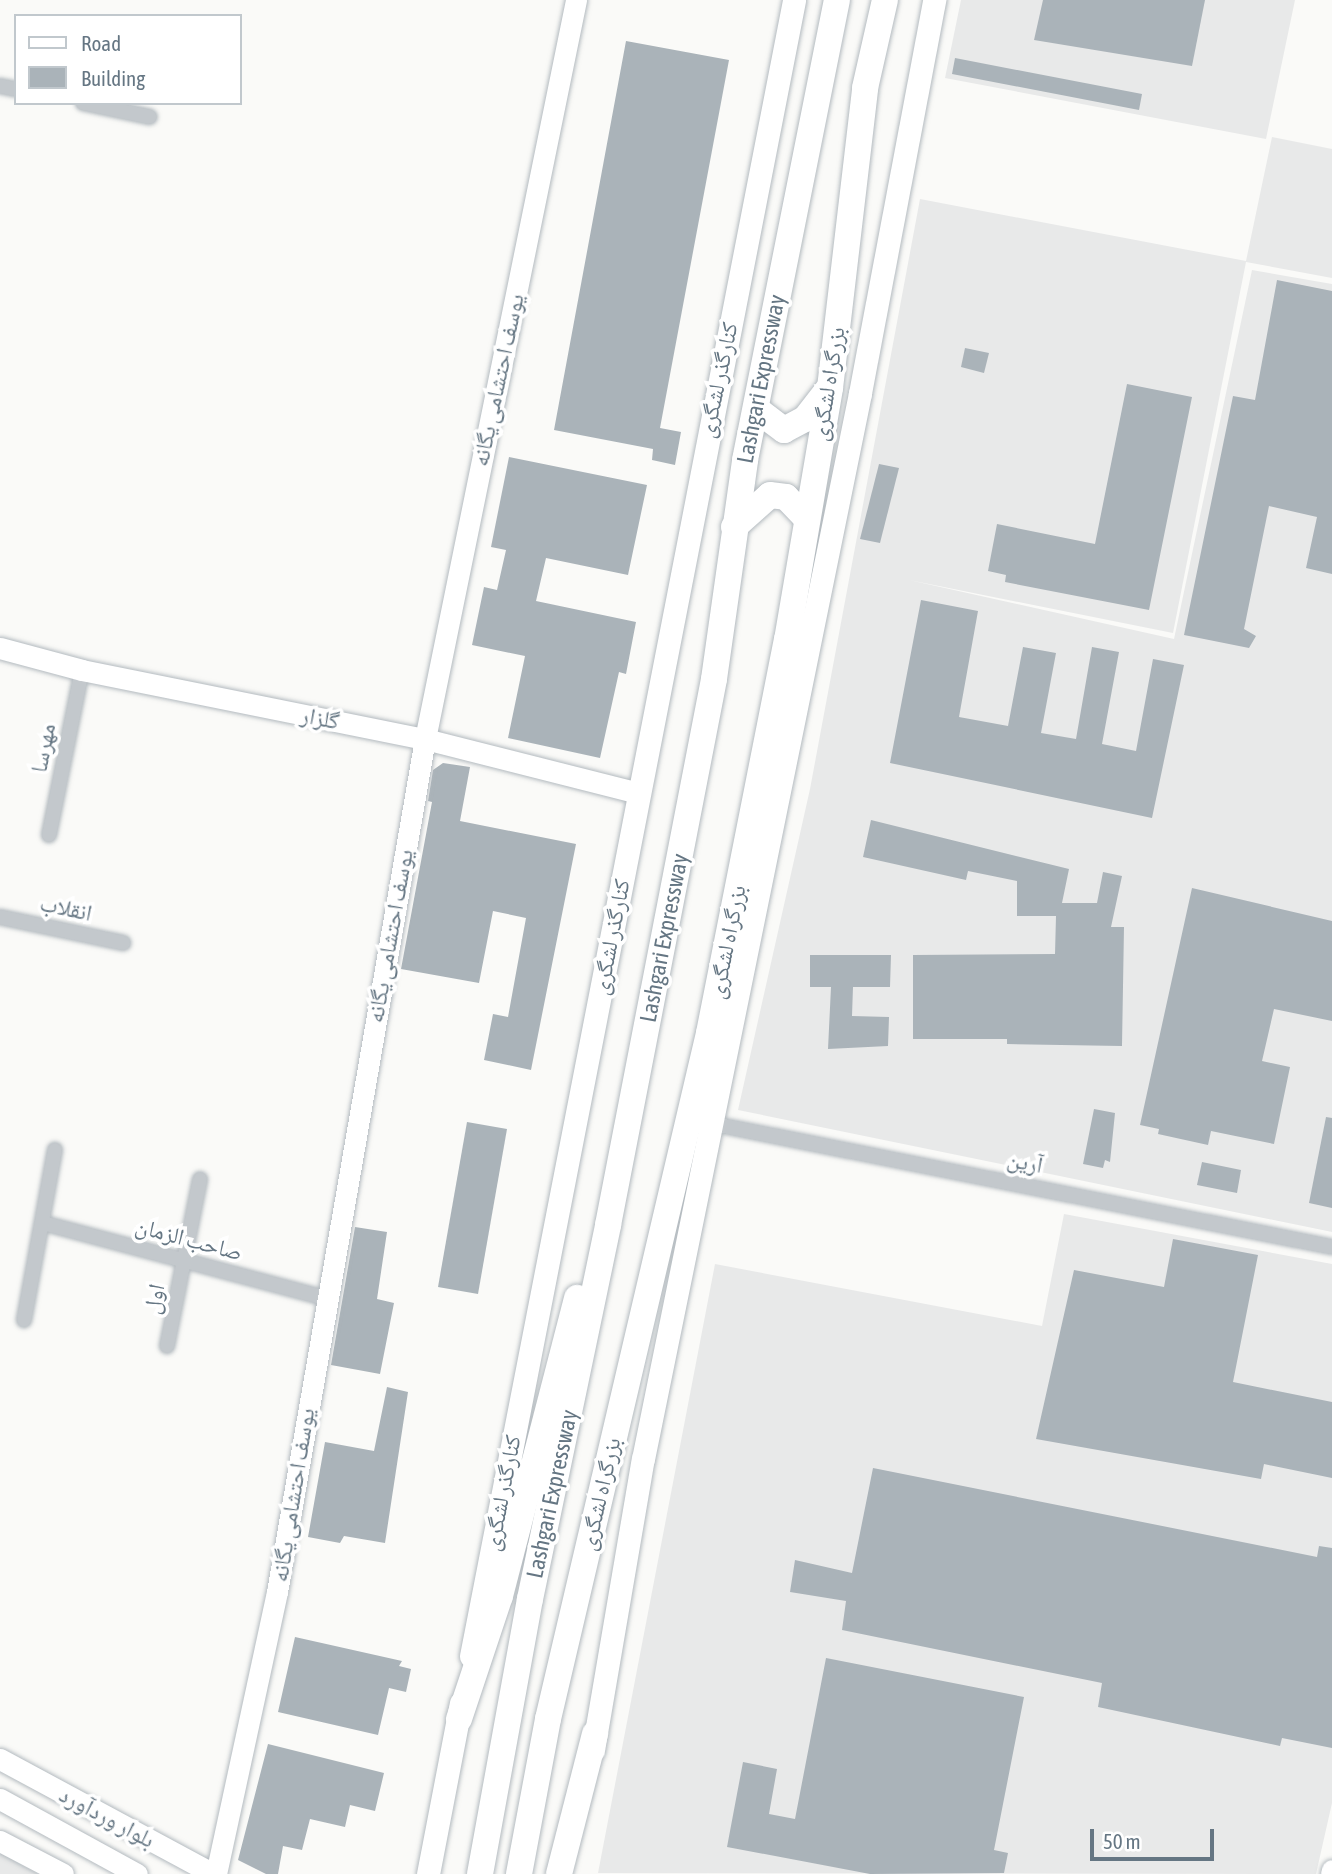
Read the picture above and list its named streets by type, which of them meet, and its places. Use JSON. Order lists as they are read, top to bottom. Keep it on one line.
{"streets":{"highway":["Lashgari Expressway","بزرگراه لشگری"],"main road":["کنارگذر لشگری"],"street":["یوسف احتشامی یگانه","گلزار","مهرسا","انقلاب","آرین","صاحب الزمان","اول","بلوار وردآورد"]},"crossings":[["یوسف احتشامی یگانه","گلزار"],["یوسف احتشامی یگانه","صاحب الزمان"],["یوسف احتشامی یگانه","بلوار وردآورد"],["کنارگذر لشگری","گلزار"],["گلزار","مهرسا"],["صاحب الزمان","اول"]],"legend":["Road","Building"],"scale_bar":"50 m"}
